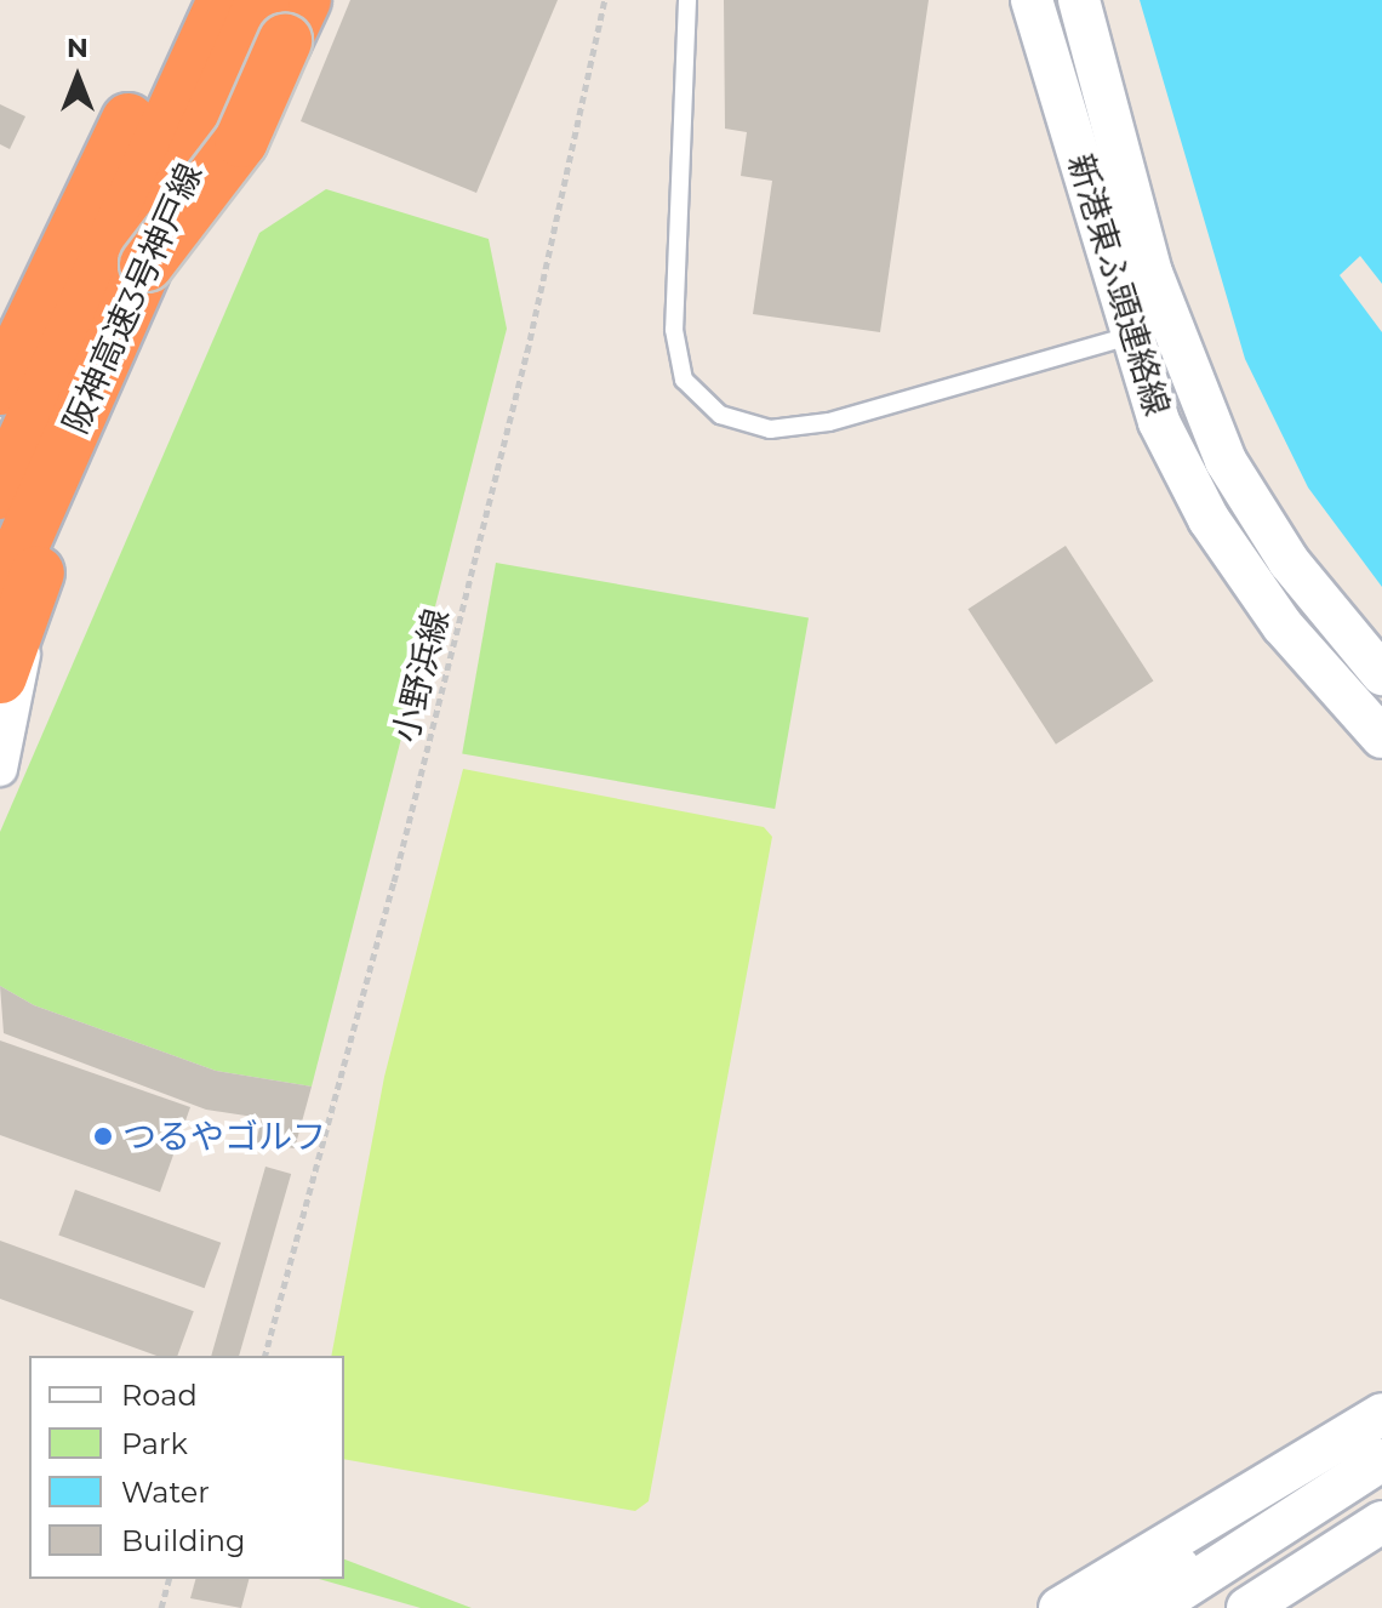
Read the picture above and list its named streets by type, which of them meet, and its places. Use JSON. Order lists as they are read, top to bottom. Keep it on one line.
{"streets":{"highway":["阪神高速3号神戸線"],"street":["新港東ふ頭連絡線"],"path":["小野浜線"]},"places":["つるやゴルフ"],"legend":["Road","Park","Water","Building"],"north":"top"}
